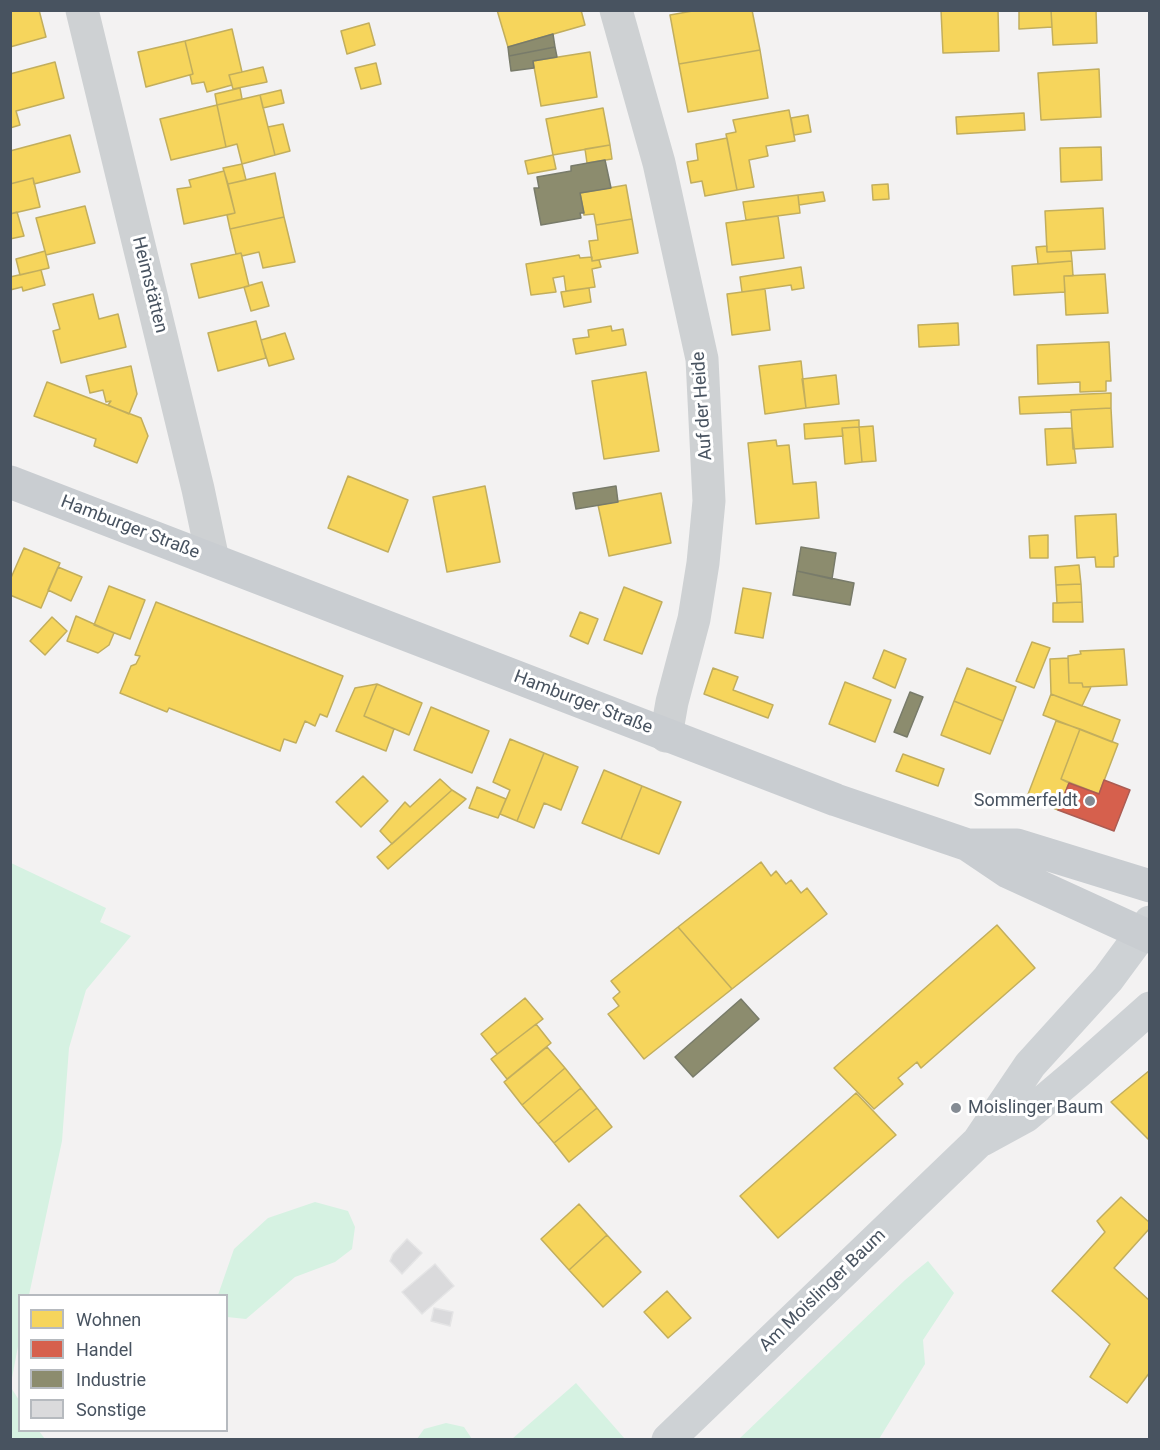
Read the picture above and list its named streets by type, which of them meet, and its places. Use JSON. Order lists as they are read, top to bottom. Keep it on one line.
{"streets":{"main road":["Hamburger Straße","Am Moislinger Baum"],"street":["Heimstätten","Auf der Heide"]},"crossings":[["Heimstätten","Hamburger Straße"],["Auf der Heide","Hamburger Straße"],["Hamburger Straße","Am Moislinger Baum"]],"places":["Sommerfeldt","Moislinger Baum"],"legend":["Wohnen","Handel","Industrie","Sonstige"]}
